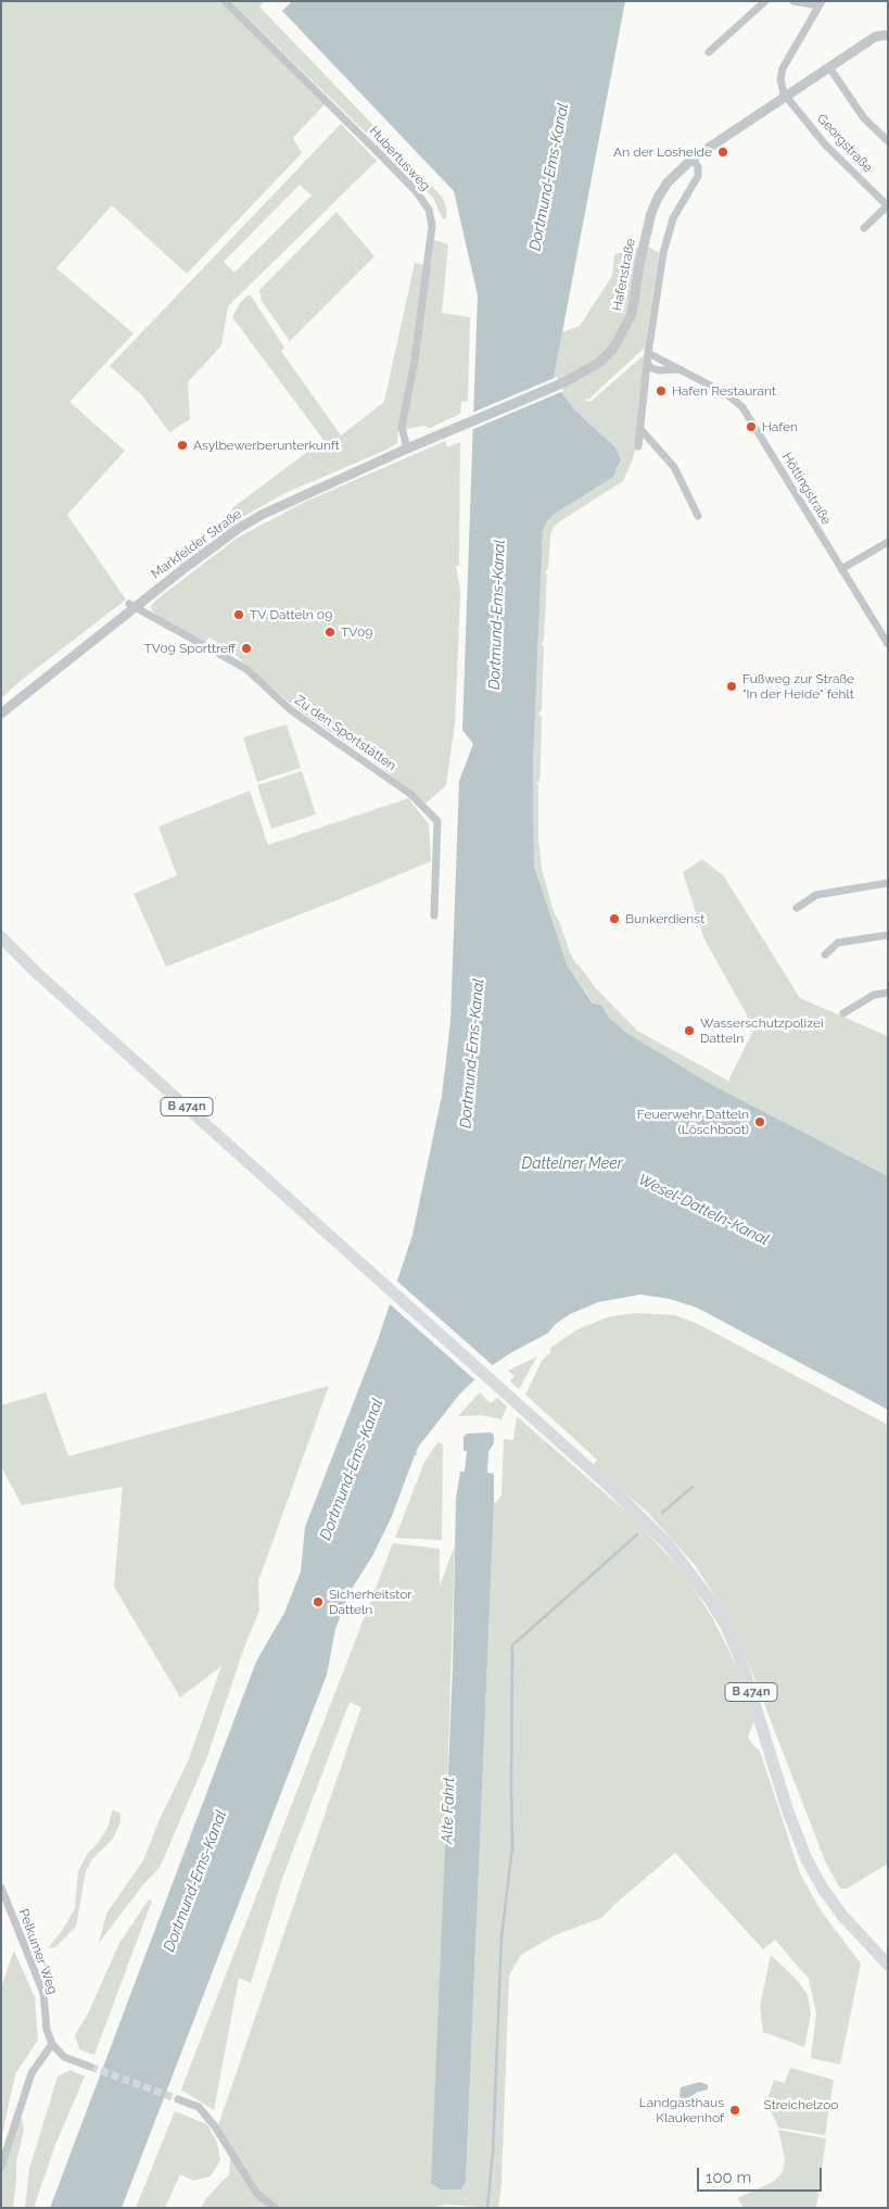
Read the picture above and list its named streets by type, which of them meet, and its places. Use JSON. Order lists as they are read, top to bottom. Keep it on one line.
{"streets":{"main road":["B 474n"],"street":["Georgstraße","Hubertusweg","Hafenstraße","Höttingstraße","Markfelder Straße","Zu den Sportstätten","Pelkumer Weg"]},"crossings":[["Georgstraße","Hafenstraße"],["Hubertusweg","Markfelder Straße"],["Hafenstraße","Markfelder Straße"],["Markfelder Straße","Zu den Sportstätten"]],"water":["Dortmund-Ems-Kanal","Dattelner Meer","Wesel-Datteln-Kanal","Alte Fahrt"],"parks":["Streichelzoo"],"places":["An der Losheide","Hafen Restaurant","Hafen","Asylbewerberunterkunft","TV Datteln 09","TV09","TV09 Sporttreff","Fußweg zur Straße \"In der Heide\" fehlt","Bunkerdienst","Wasserschutzpolizei Datteln","Feuerwehr Datteln (Löschboot)","Sicherheitstor Datteln","Landgasthaus Klaukenhof"],"scale_bar":"100 m"}
